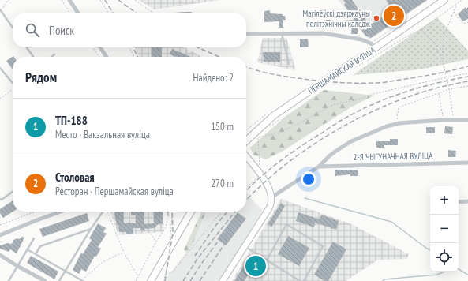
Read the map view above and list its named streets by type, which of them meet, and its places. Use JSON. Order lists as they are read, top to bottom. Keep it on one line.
{"streets":{"main road":["ПЕРШАМАЙСКАЯ ВУЛІЦА"],"street":["2-Я ЧЫГУНАЧНАЯ ВУЛІЦА"]},"places":["Магілёўскі дзяржаўны політэхнічны каледж"],"page":{"pins":["2","1"],"search":"Поиск","heading":["Рядом","Найдено: 2"],"list":[{"mark":"1","name":"ТП-188","note":"Место · Вакзальная вуліца","value":"150 m"},{"mark":"2","name":"Столовая","note":"Ресторан · Першамайская вуліца","value":"270 m"}],"map_buttons":["+","−"]}}
